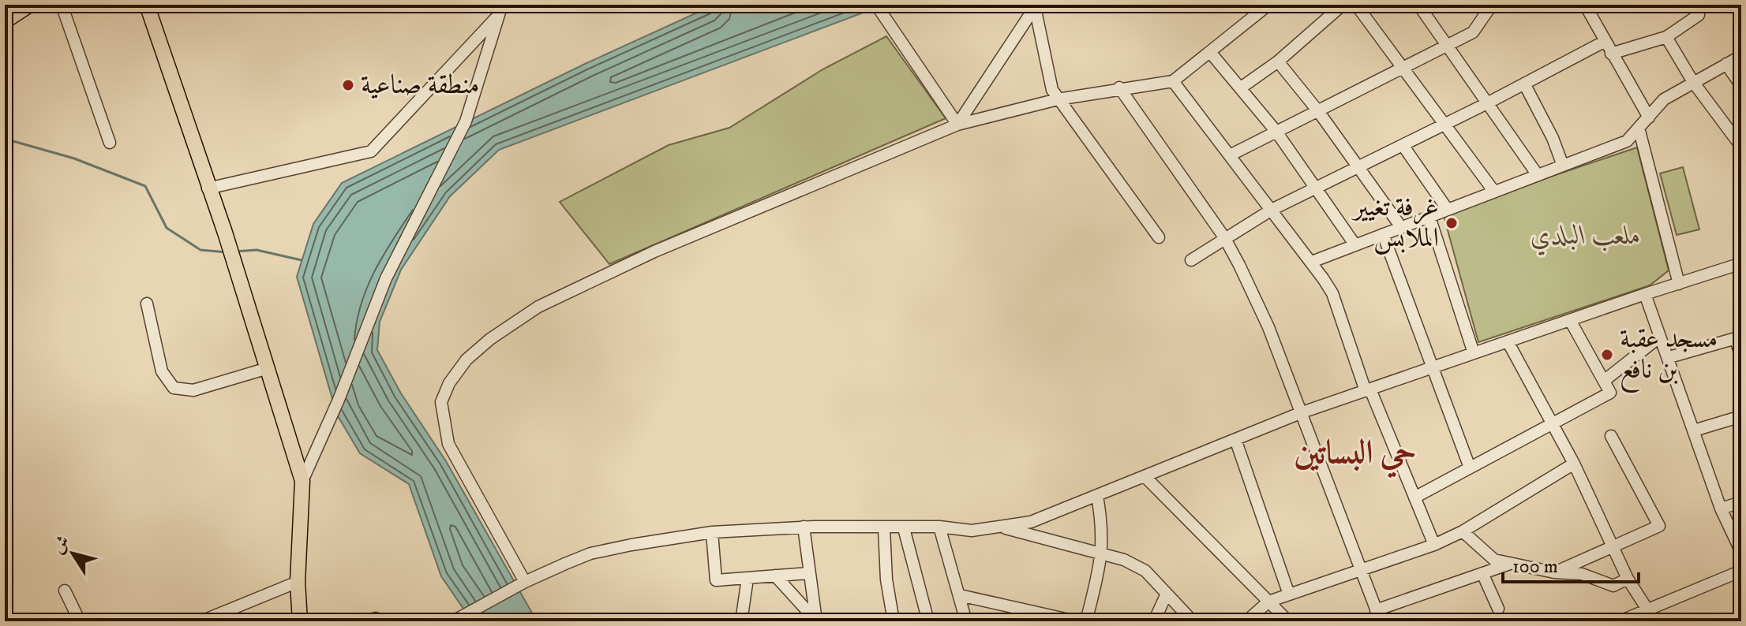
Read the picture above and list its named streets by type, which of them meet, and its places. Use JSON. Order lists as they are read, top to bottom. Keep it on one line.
{"districts":["حي البساتين"],"parks":["ملعب البلدي"],"places":["منطقة صناعية","غرفة تغيير الملابس","مسجد عقبة بن نافع"],"scale_bar":"100 m","north":"top left"}
